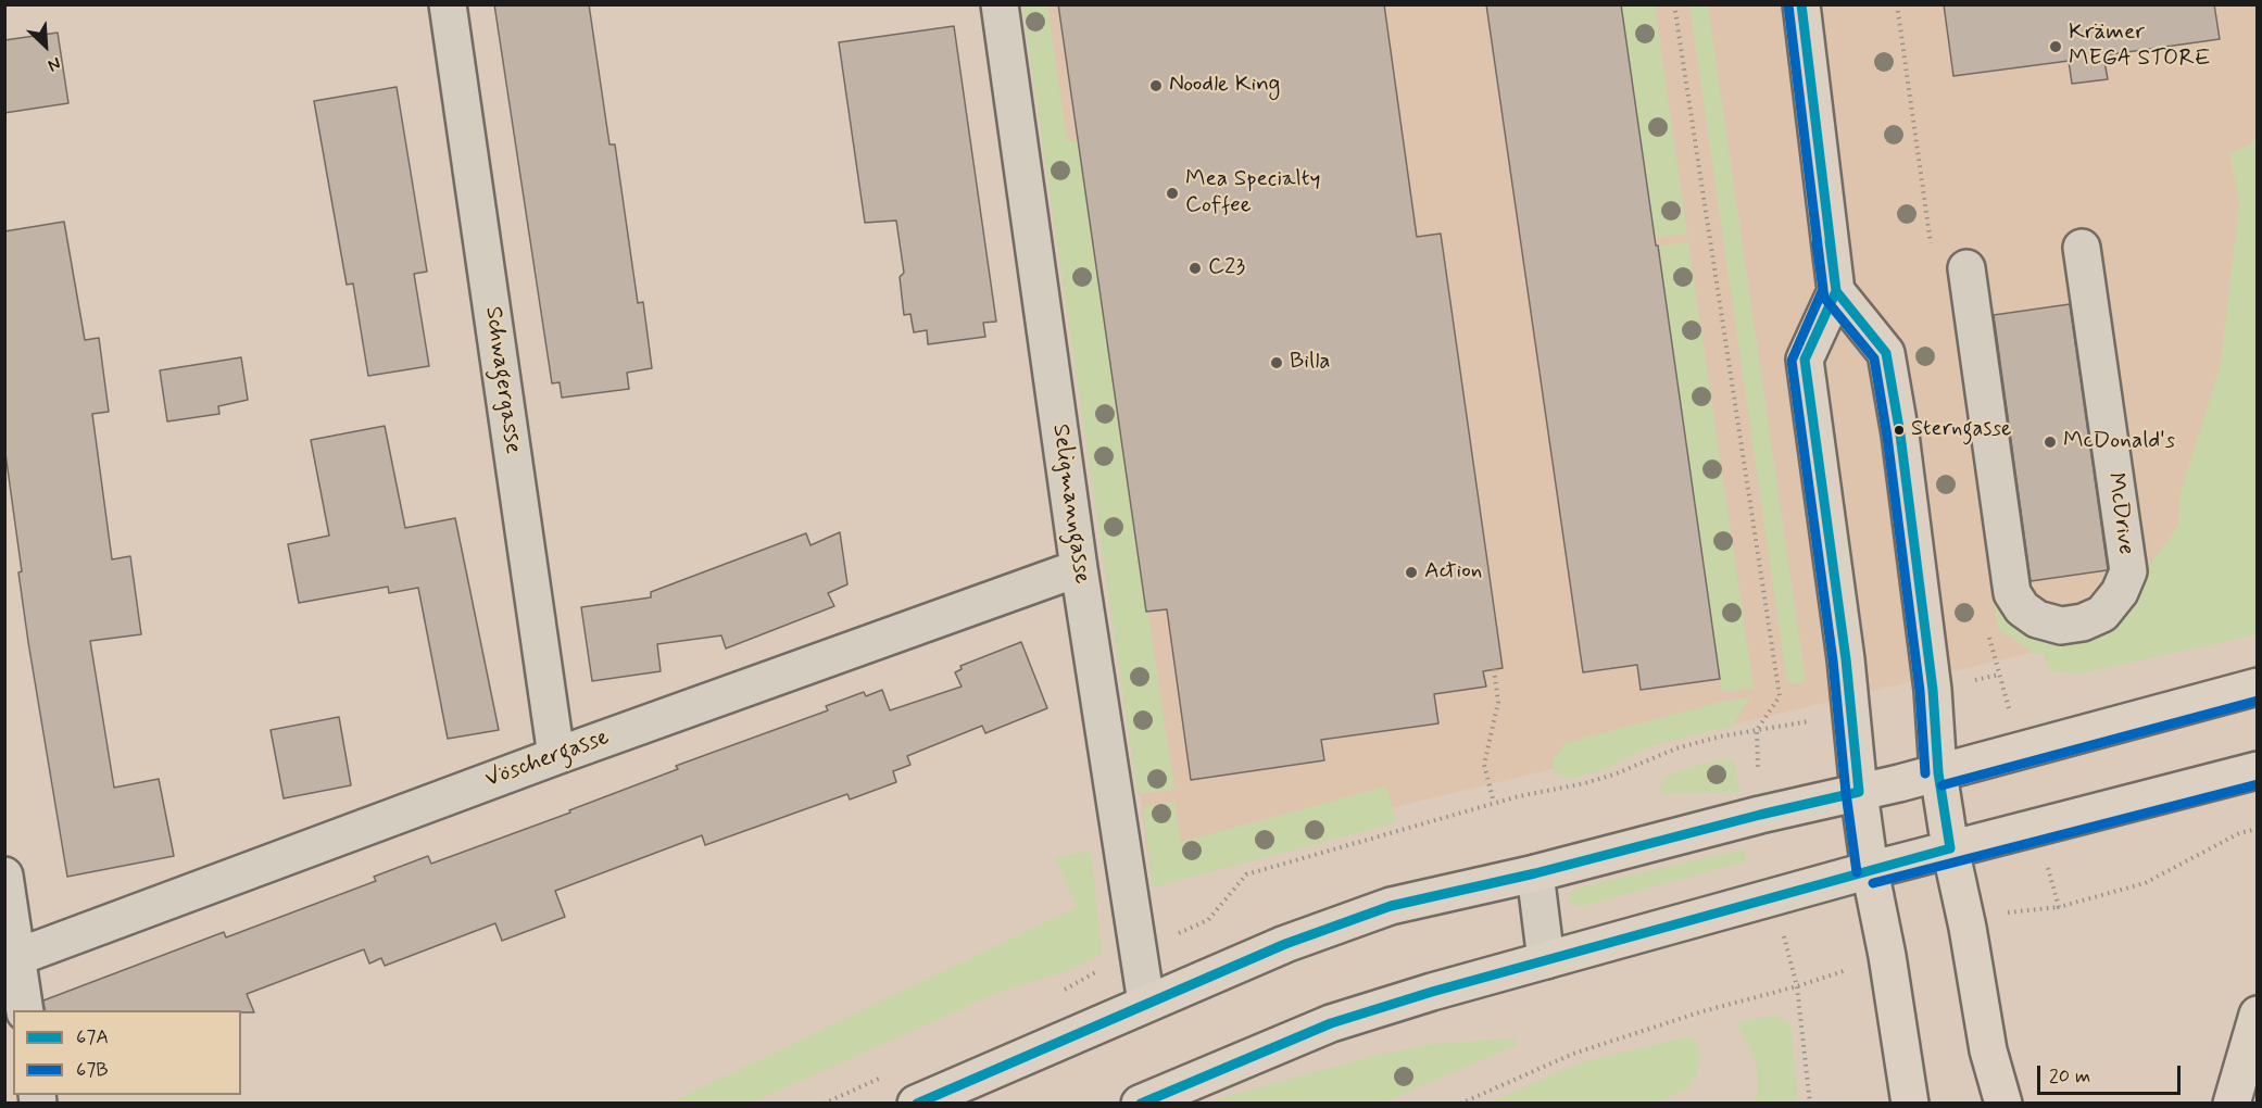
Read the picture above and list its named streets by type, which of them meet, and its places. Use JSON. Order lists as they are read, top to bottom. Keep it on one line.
{"streets":{"street":["Schwagergasse","Seligmanngasse","McDrive","Vöschergasse"]},"crossings":[["Schwagergasse","Vöschergasse"],["Seligmanngasse","Vöschergasse"]],"places":["Krämer MEGA STORE","Noodle King","Mea Specialty Coffee","C23","Billa","Sterngasse","McDonald's","Action"],"lines":["transit line 67A","transit line 67B"],"legend":["67A","67B"],"scale_bar":"20 m","north":"bottom right"}
